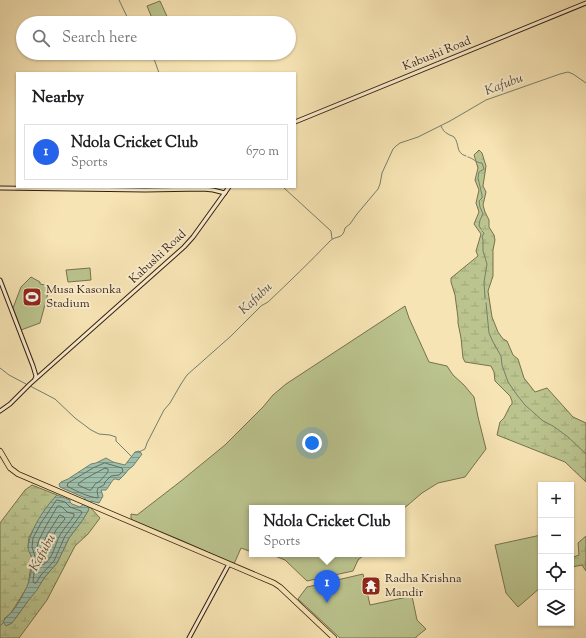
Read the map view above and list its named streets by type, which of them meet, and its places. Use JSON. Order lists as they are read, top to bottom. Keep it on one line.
{"streets":{"main road":["Kabushi Road"]},"water":["Kafubu"],"places":{"sports":["Musa Kasonka Stadium"],"temple":["Radha Krishna Mandir"]},"page":{"search":"Search here","heading":"Nearby","list":[{"mark":"1","name":"Ndola Cricket Club","note":"Sports","value":"670 m"}],"map_buttons":["+","−"],"popup":["Ndola Cricket Club","Sports"],"pins":"1"}}
